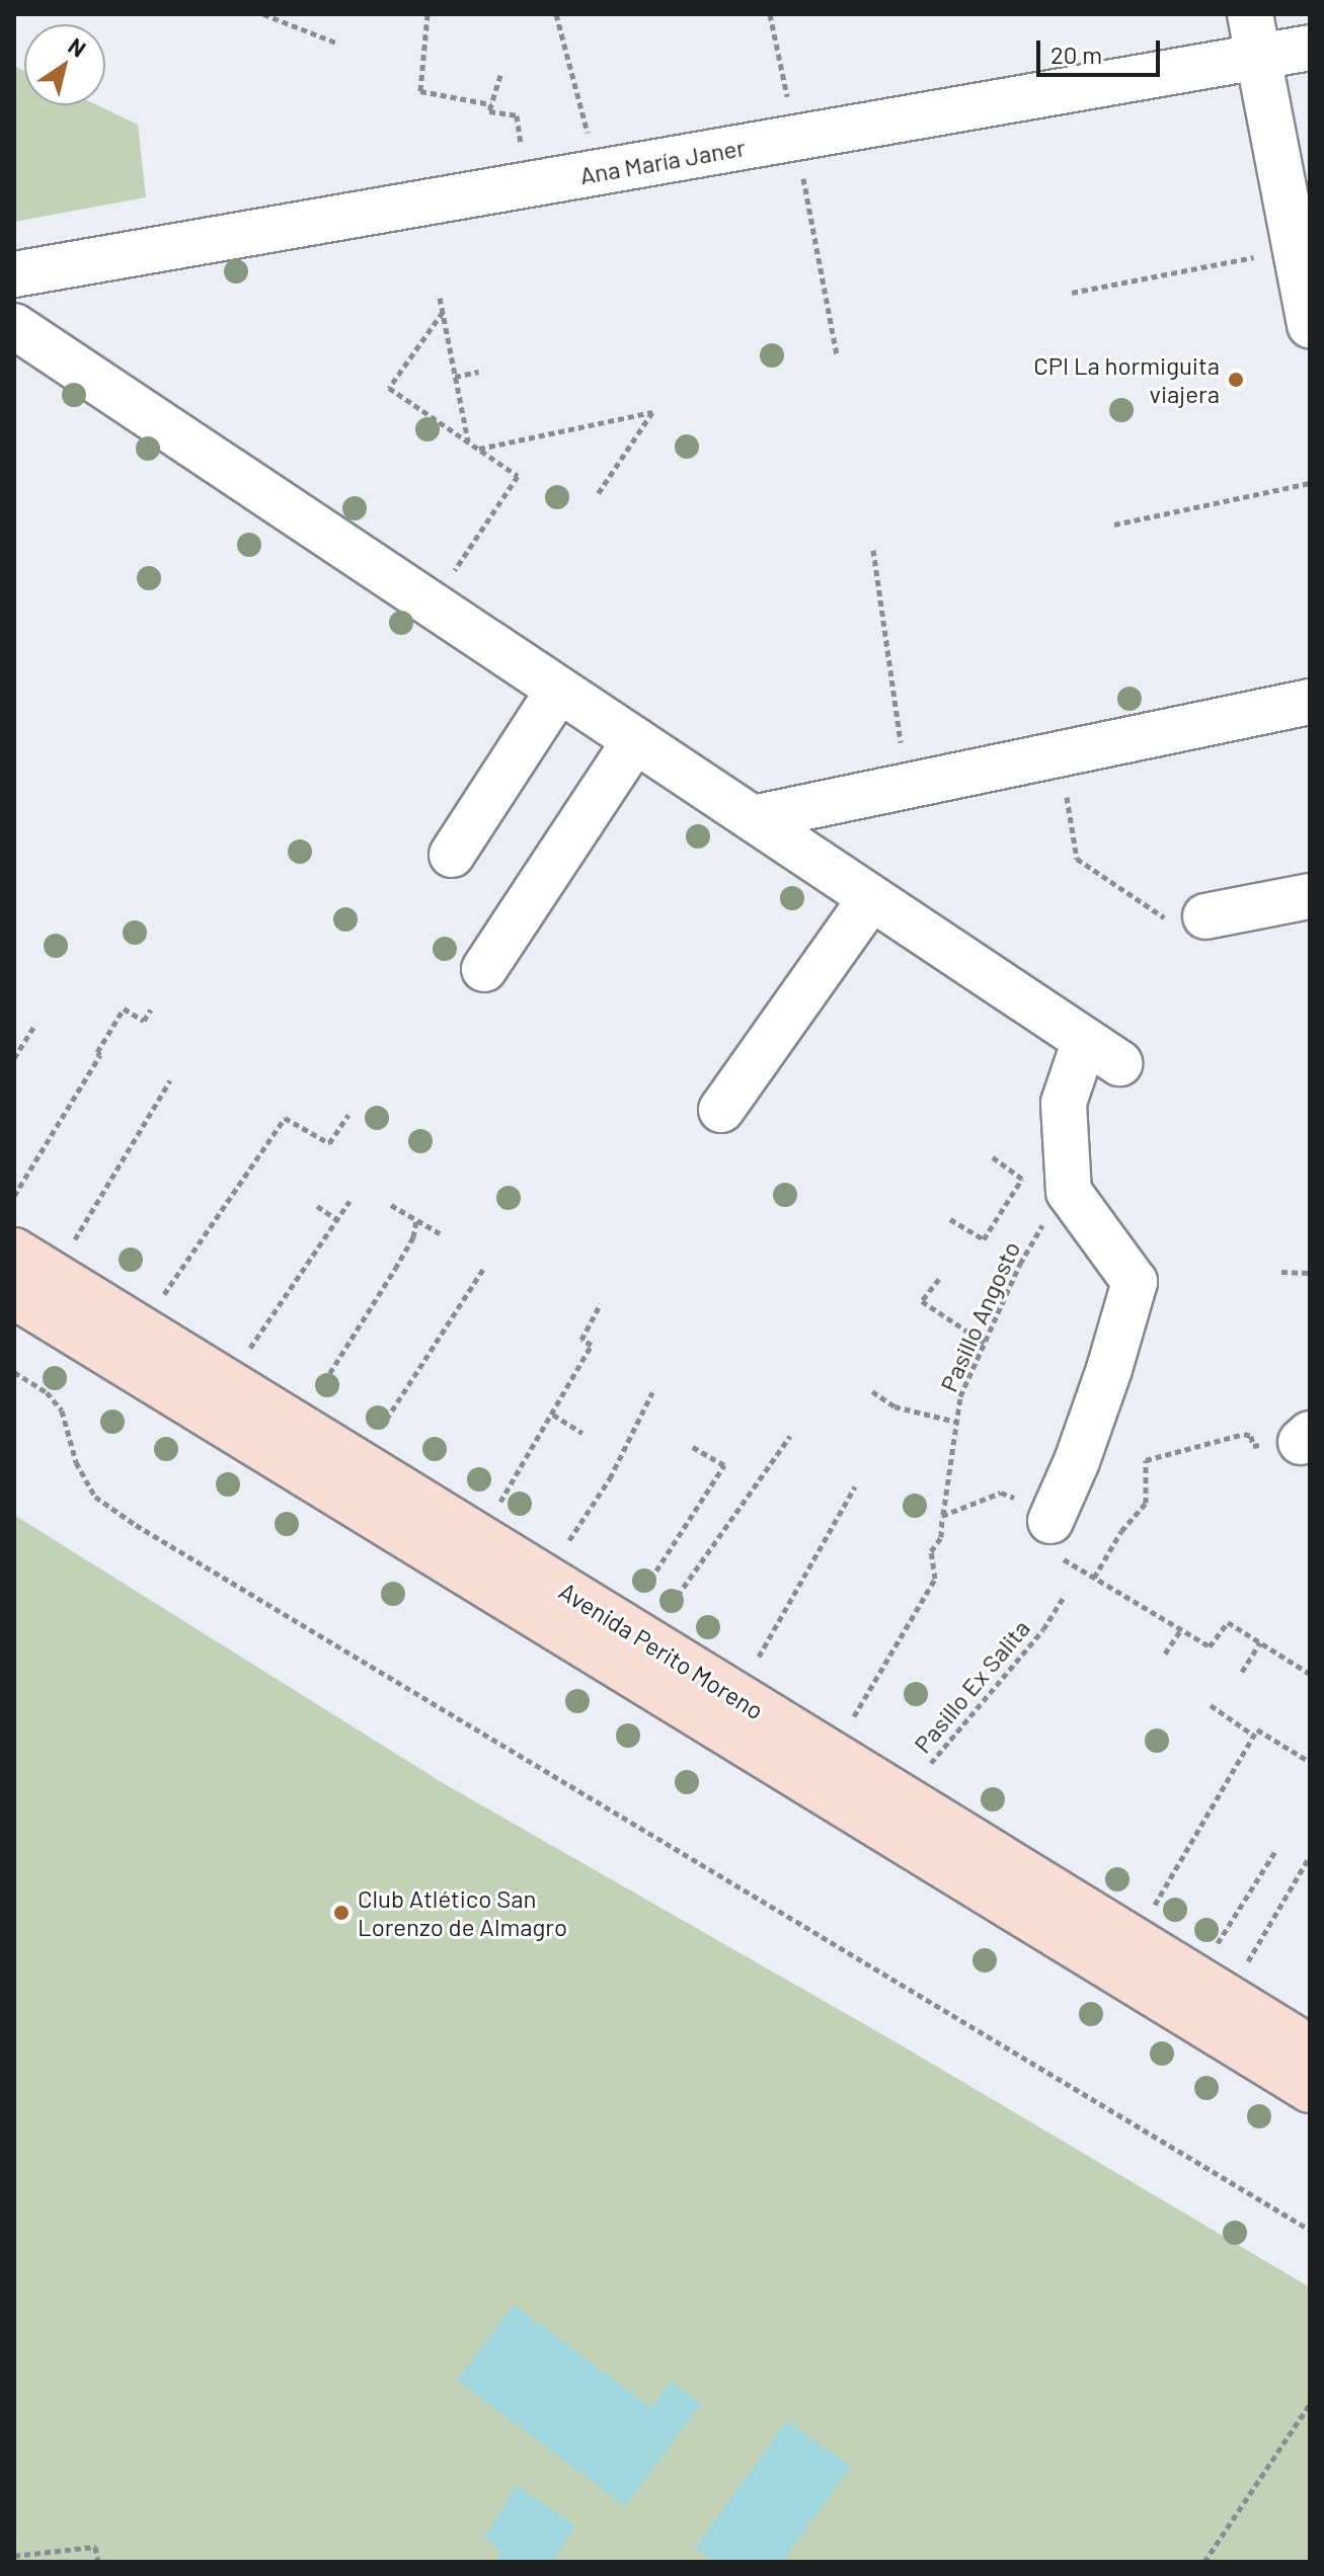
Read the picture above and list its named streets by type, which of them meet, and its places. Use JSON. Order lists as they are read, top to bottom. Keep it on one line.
{"streets":{"main road":["Avenida Perito Moreno"],"street":["Ana María Janer"],"path":["Pasillo Angosto","Pasillo Ex Salita"]},"crossings":[["Pasillo Angosto","Avenida Perito Moreno"],["Avenida Perito Moreno","Pasillo Ex Salita"]],"places":["CPI La hormiguita viajera","Club Atlético San Lorenzo de Almagro"],"scale_bar":"20 m","north":"top right"}
